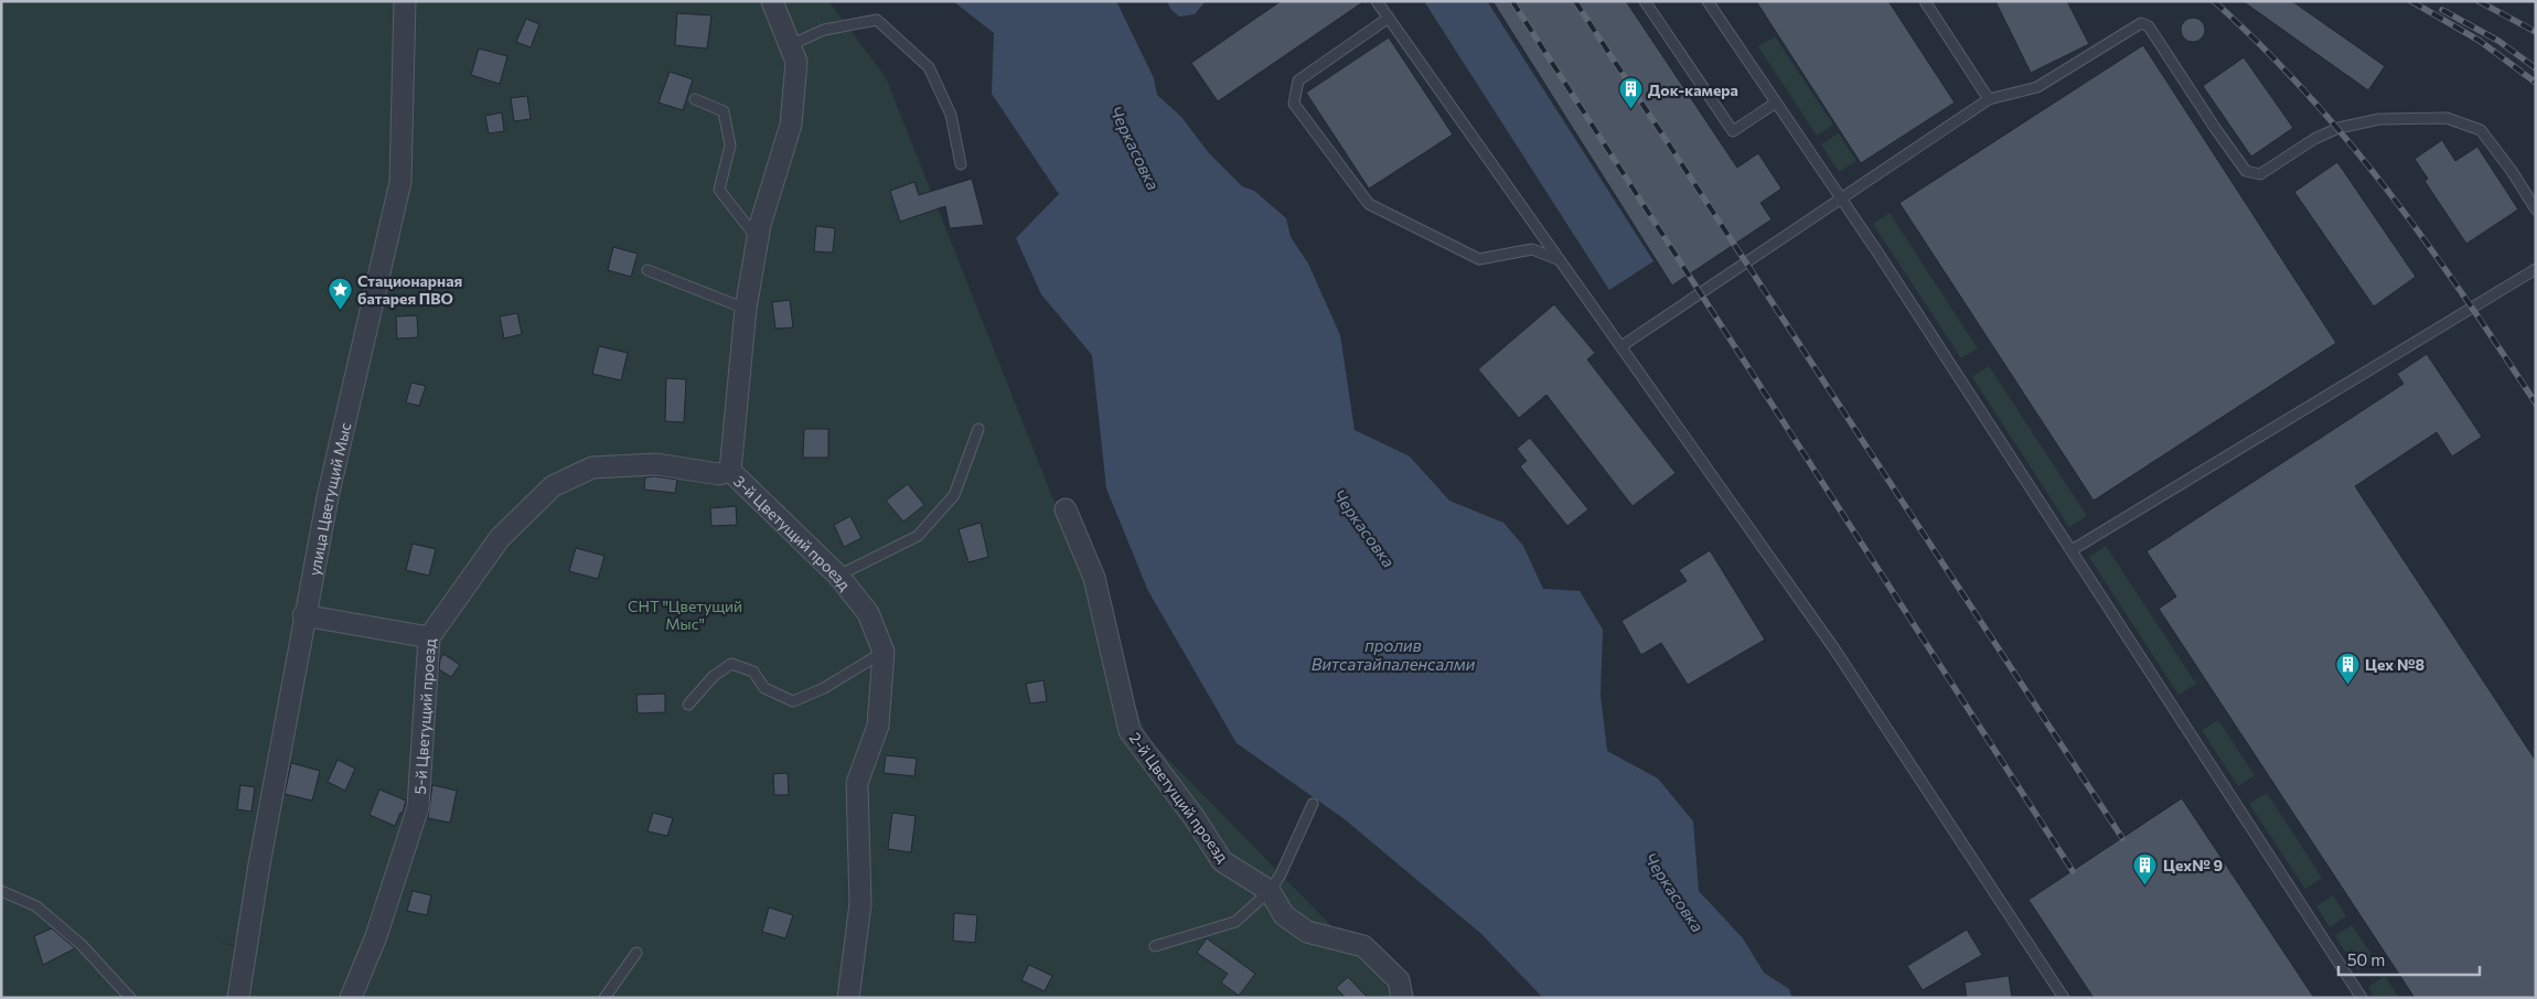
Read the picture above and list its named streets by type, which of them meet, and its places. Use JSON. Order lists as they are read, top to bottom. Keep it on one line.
{"streets":{"street":["улица Цветущий Мыс","3-й Цветущий проезд","5-й Цветущий проезд","2-й Цветущий проезд"]},"crossings":[["3-й Цветущий проезд","5-й Цветущий проезд"]],"water":["Черкасовка","пролив Витсатайпаленсалми"],"parks":["СНТ \"Цветущий Мыс\""],"places":{"building":["Док-камера","Цех №8","Цех№ 9"],"place":["Стационарная батарея ПВО"]},"scale_bar":"50 m"}
